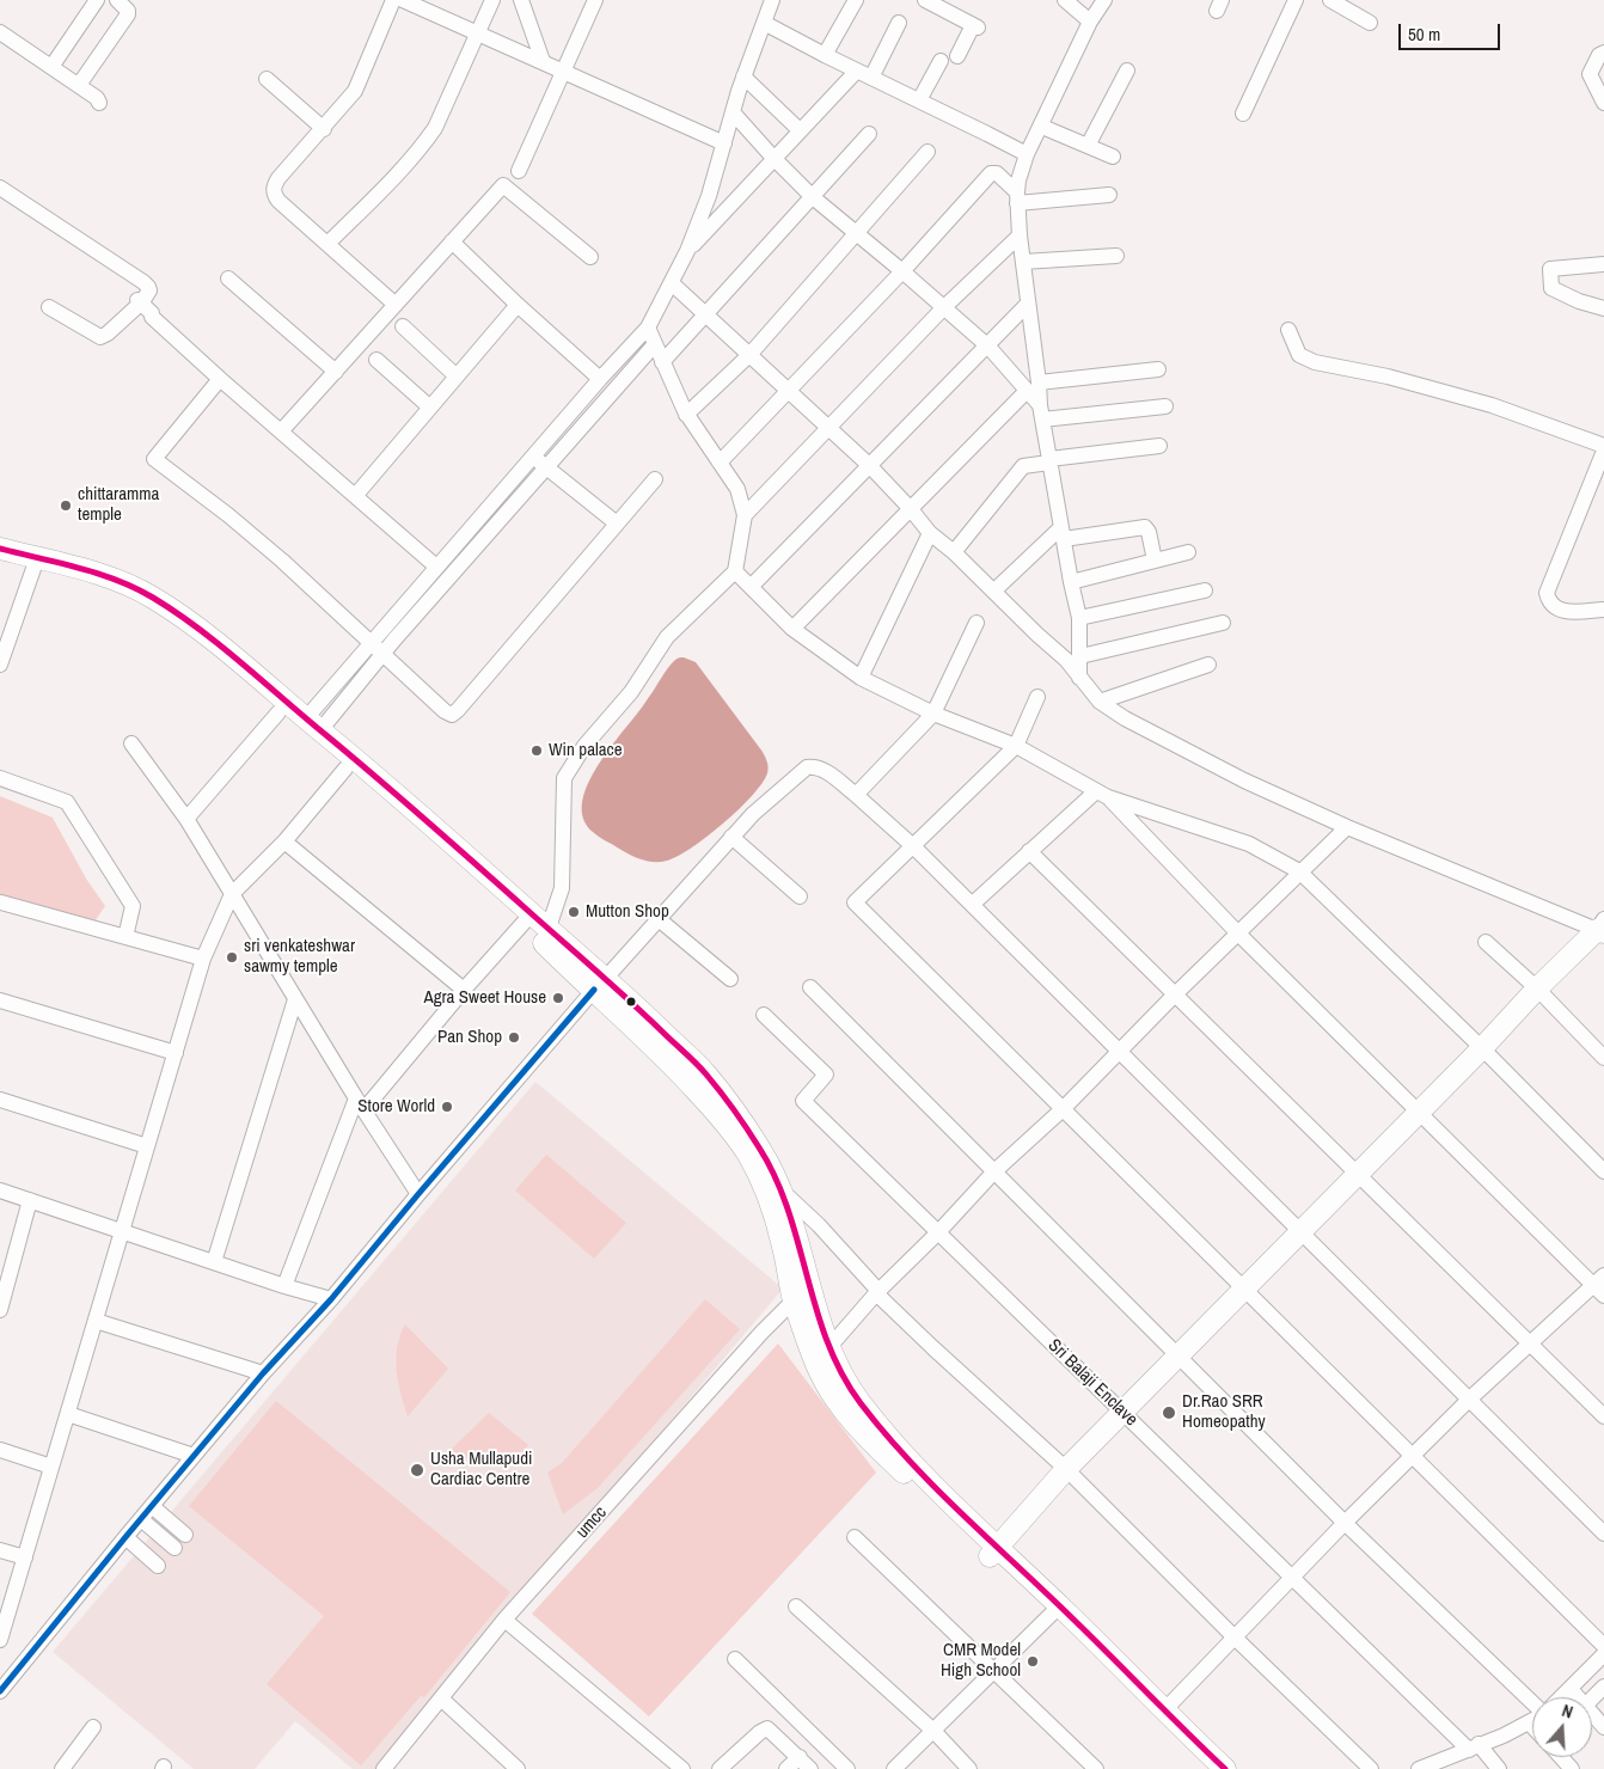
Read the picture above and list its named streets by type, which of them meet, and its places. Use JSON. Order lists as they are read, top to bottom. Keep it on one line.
{"streets":{"street":["Sri Balaji Enclave","umcc"]},"places":["chittaramma temple","Win palace","Mutton Shop","sri venkateshwar sawmy temple","Agra Sweet House","Pan Shop","Store World","Dr.Rao SRR Homeopathy","Usha Mullapudi Cardiac Centre","CMR Model High School"],"scale_bar":"50 m","north":"top"}
